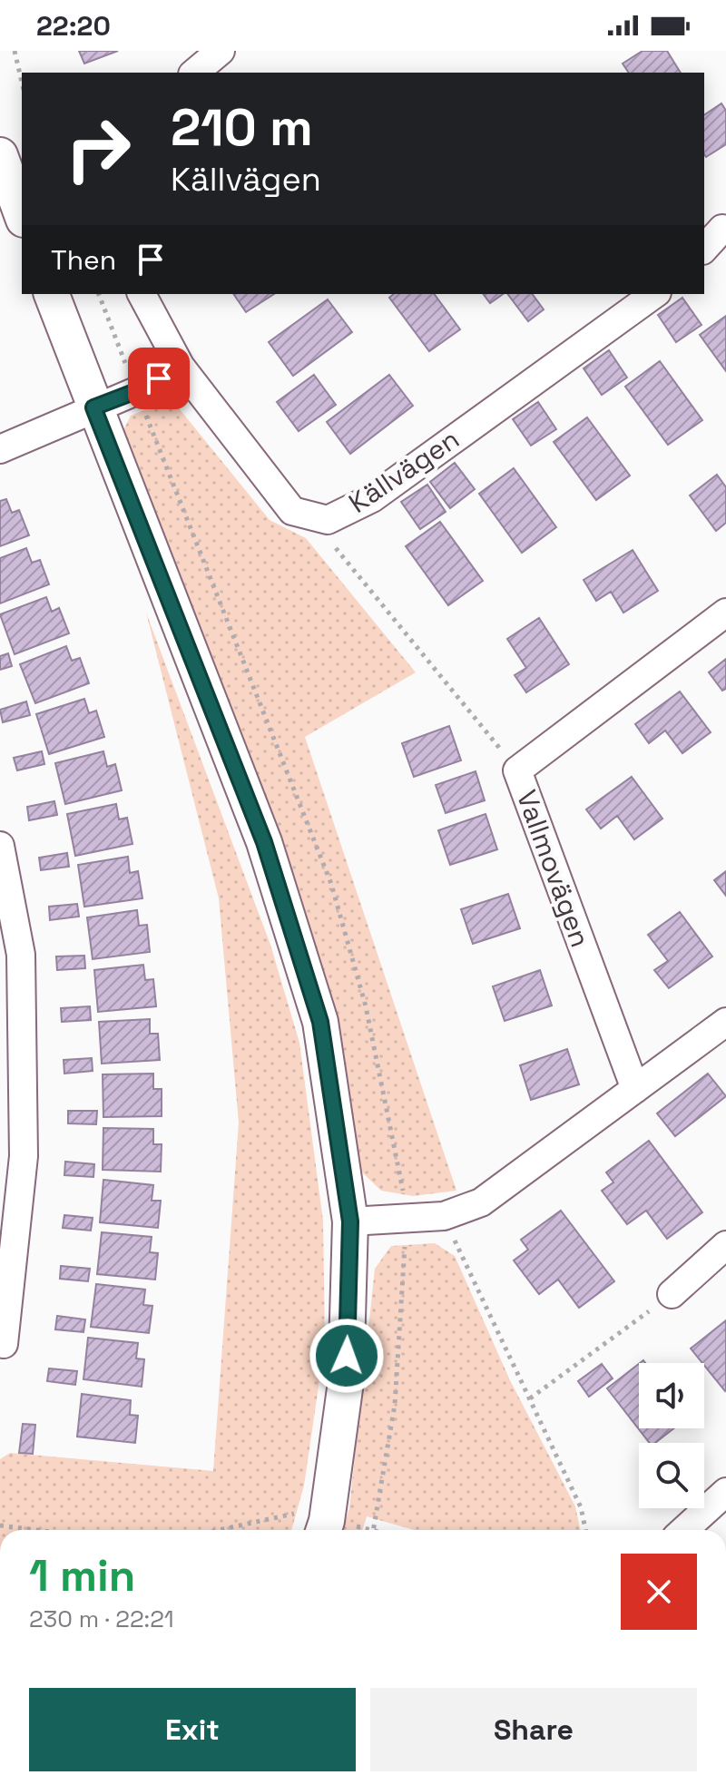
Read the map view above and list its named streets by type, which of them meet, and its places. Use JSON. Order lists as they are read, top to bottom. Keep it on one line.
{"streets":{"street":["Källvägen","Vallmovägen"]},"page":{"status":"22:20","turn":["210 m","Källvägen"],"then":"Then","heading":["1 min","230 m · 22:21"],"buttons":["Exit","Share"]}}
